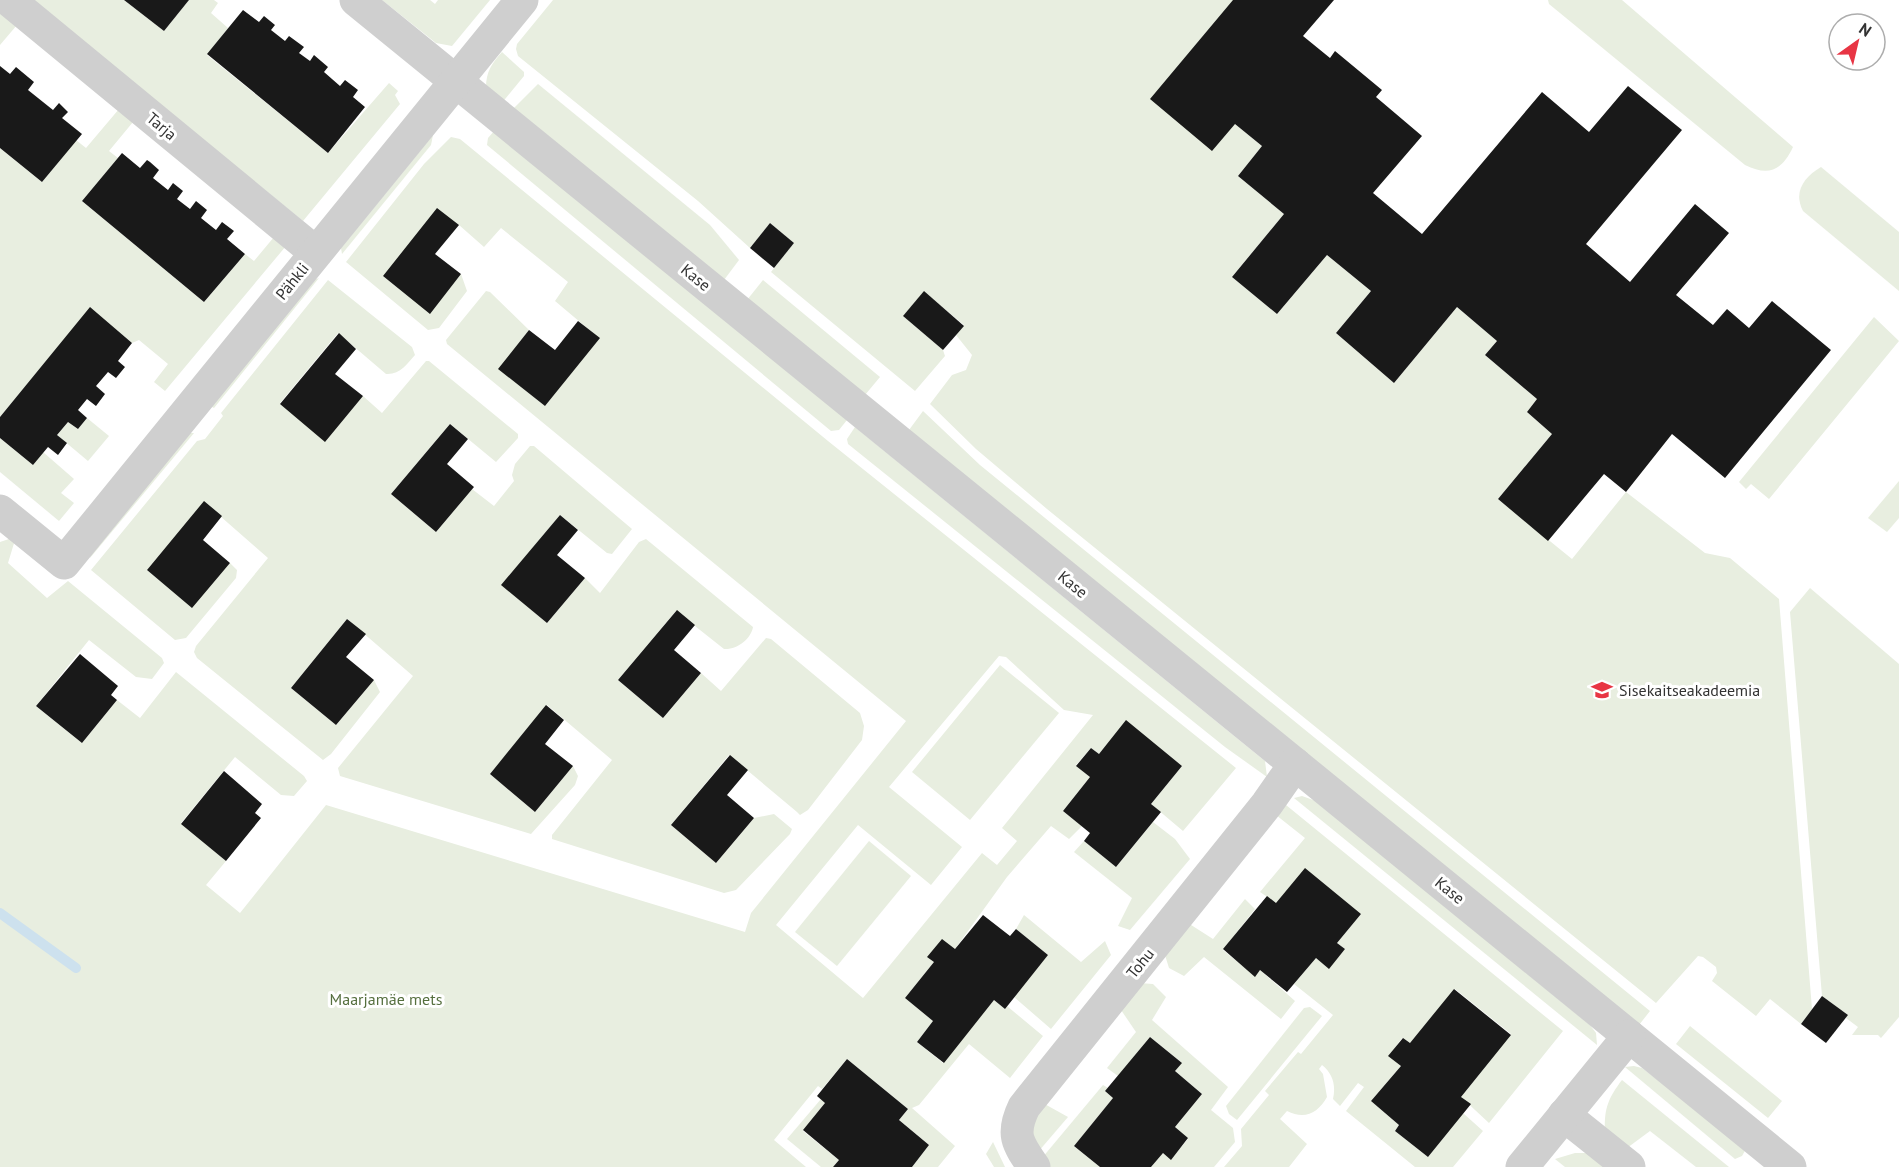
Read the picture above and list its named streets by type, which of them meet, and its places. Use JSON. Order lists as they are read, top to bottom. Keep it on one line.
{"streets":{"street":["Tarja","Kase","Pähkli","Tohu"]},"crossings":[["Tarja","Pähkli"],["Kase","Pähkli"],["Kase","Tohu"]],"parks":["Maarjamäe mets"],"places":{"school or university":["Sisekaitseakadeemia"]},"north":"top right"}
